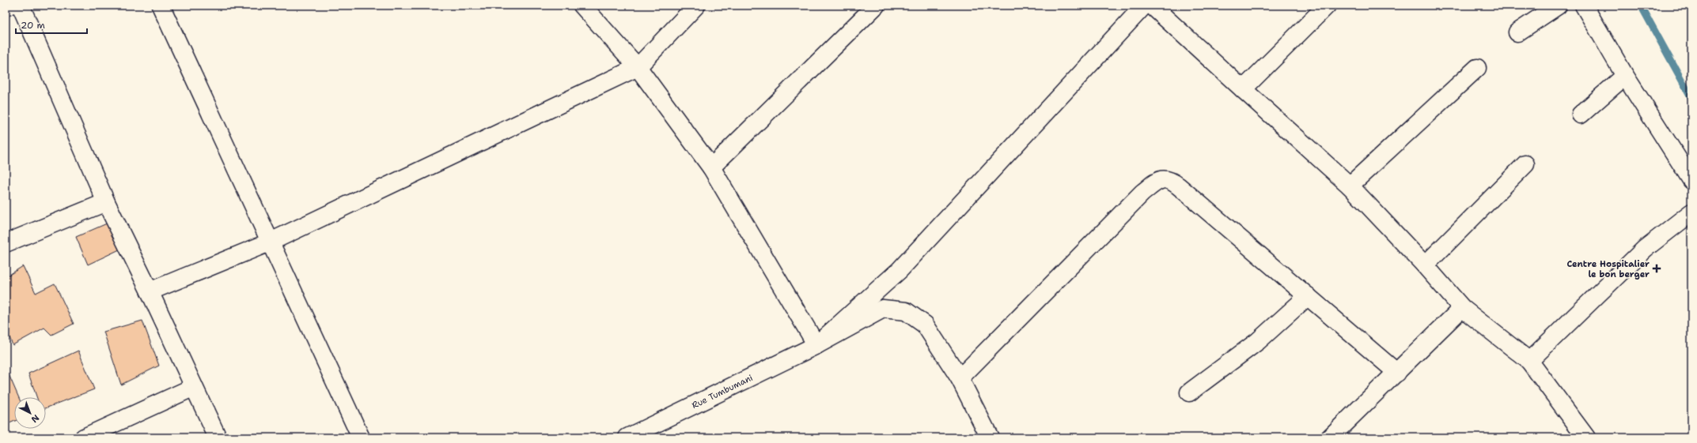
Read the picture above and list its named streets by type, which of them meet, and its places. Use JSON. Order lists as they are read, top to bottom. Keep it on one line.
{"streets":{"street":["Rue Tumbumani"]},"places":{"health":["Centre Hospitalier le bon berger"]},"scale_bar":"20 m","north":"bottom right"}
